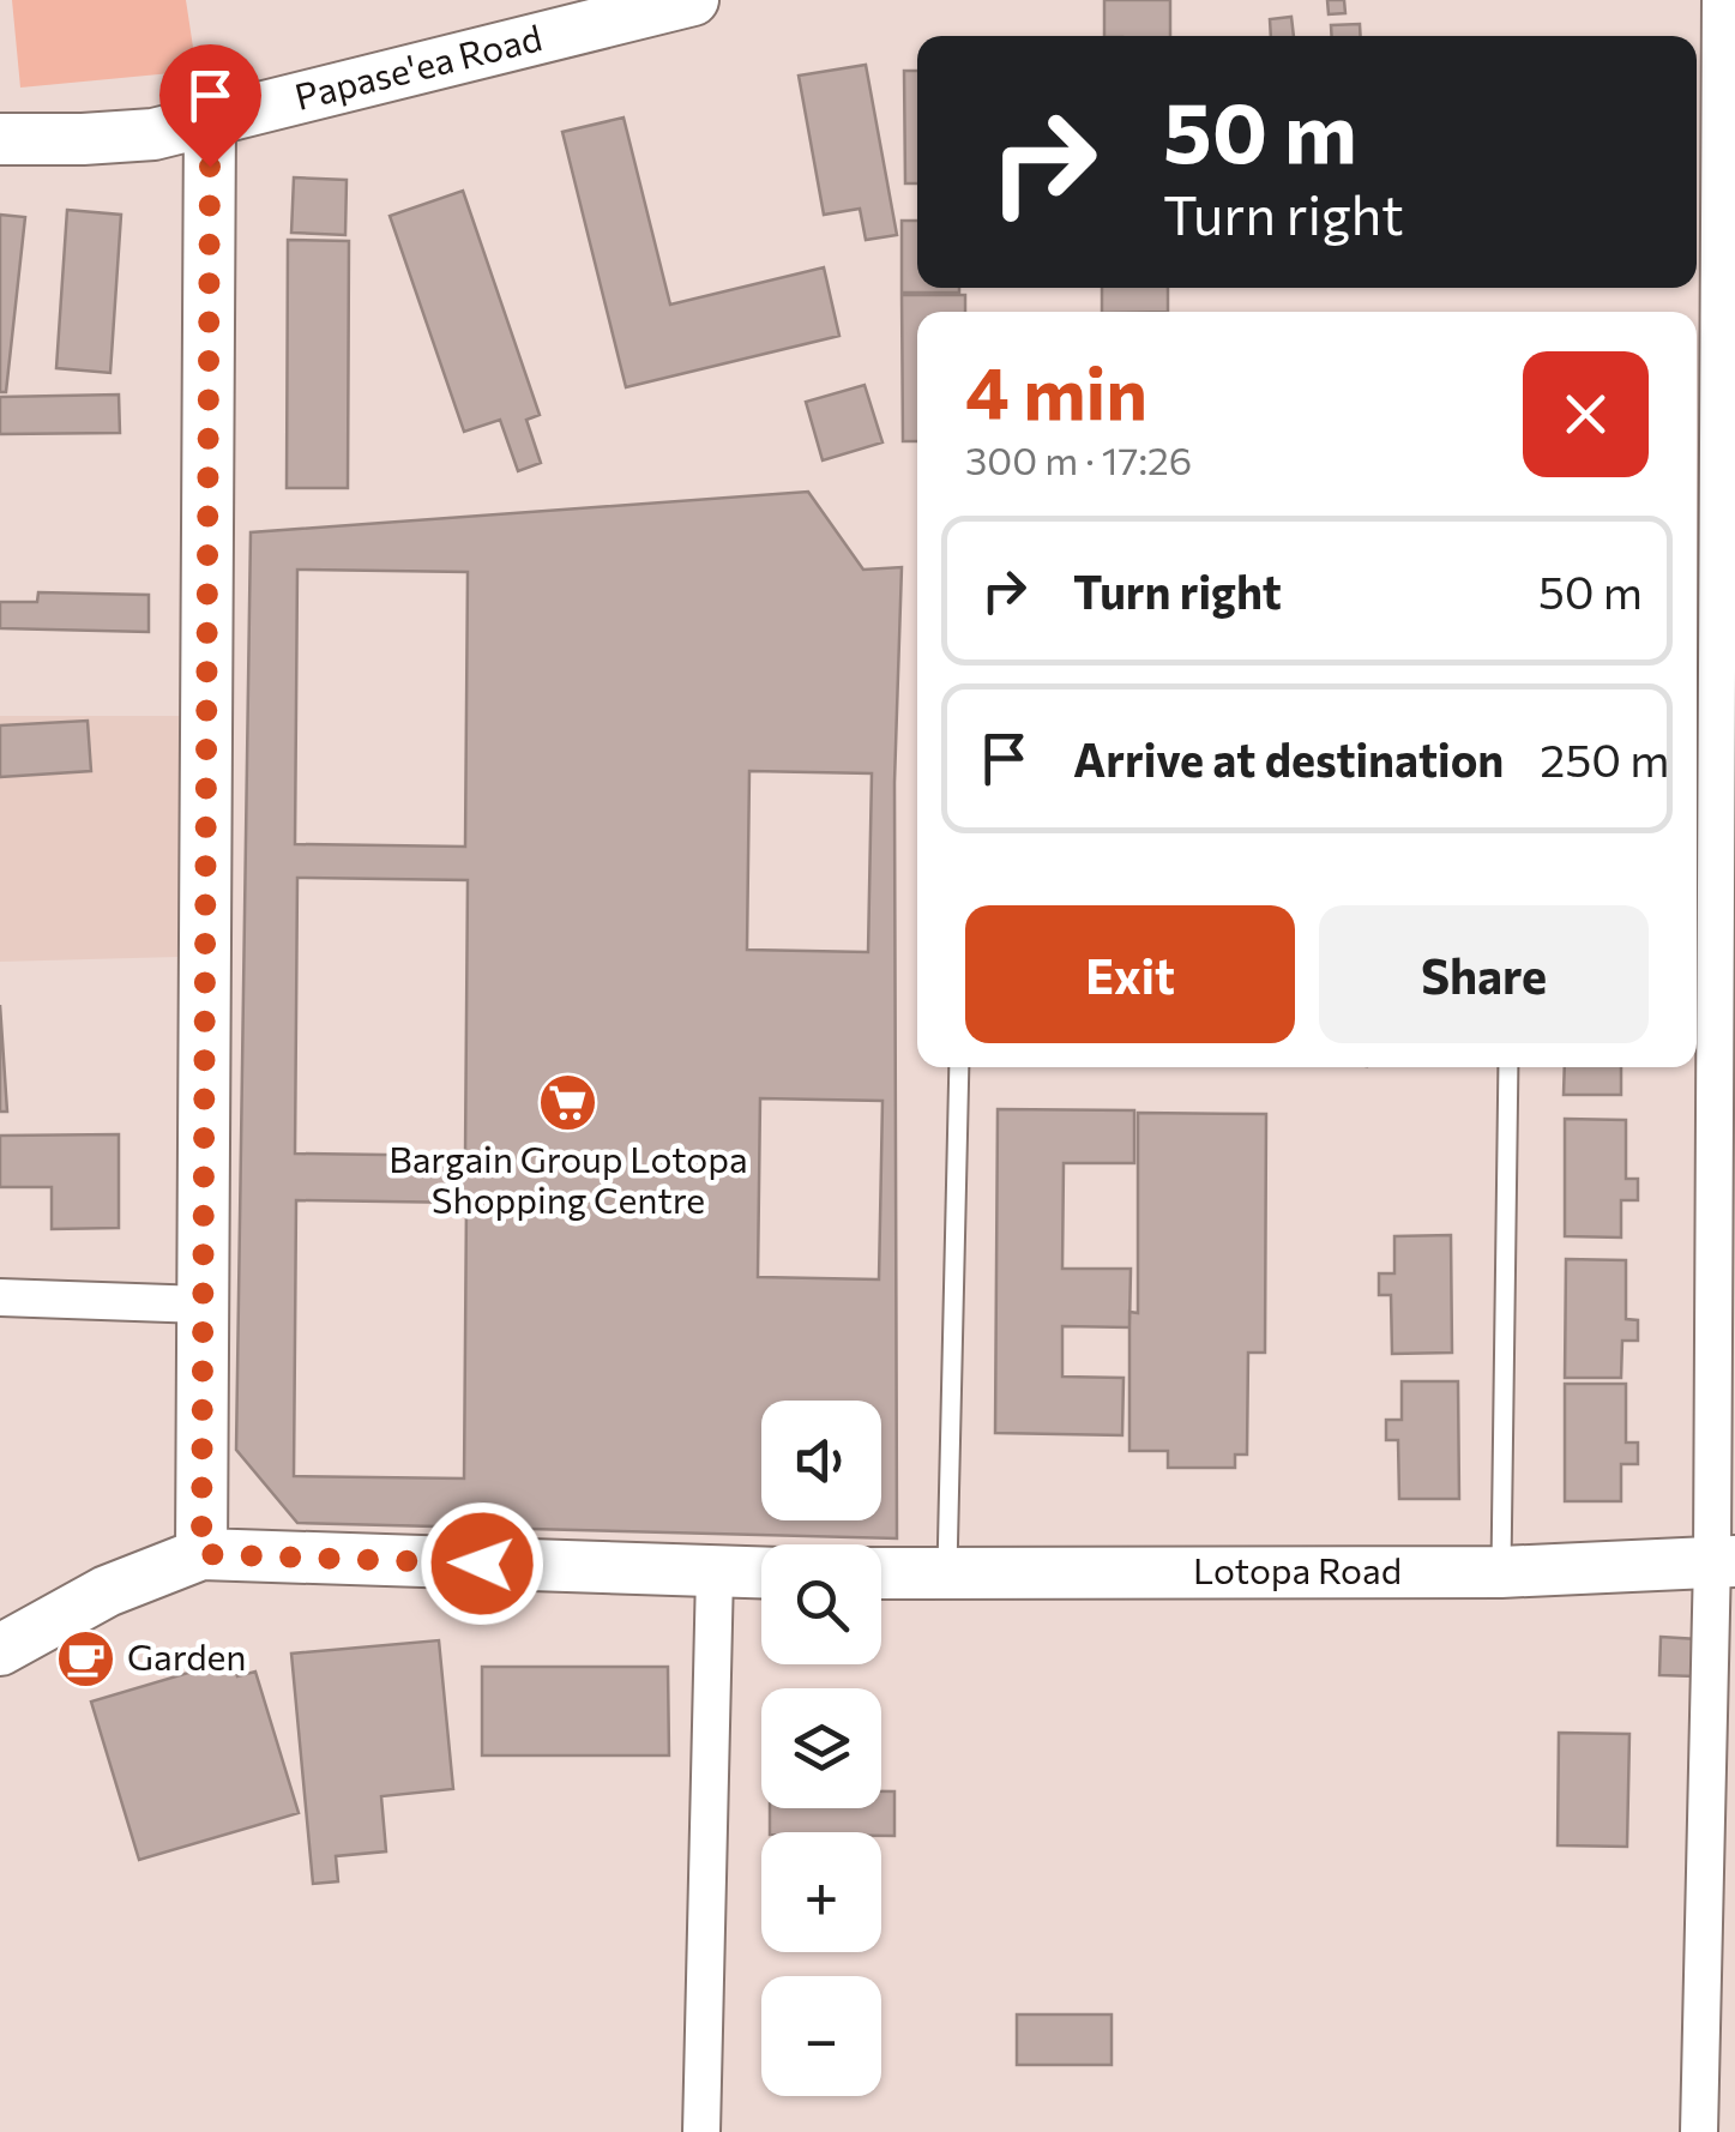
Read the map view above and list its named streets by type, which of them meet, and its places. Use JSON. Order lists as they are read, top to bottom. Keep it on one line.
{"streets":{"street":["Papase'ea Road","Lotopa Road"]},"places":{"supermarket":["Bargain Group Lotopa Shopping Centre"],"cafe":["Garden"]},"page":{"turn":["50 m","Turn right"],"heading":["4 min","300 m · 17:26"],"list":[{"name":"Turn right","value":"50 m"},{"name":"Arrive at destination","value":"250 m"}],"buttons":["Exit","Share"],"map_buttons":["+","−"]}}
